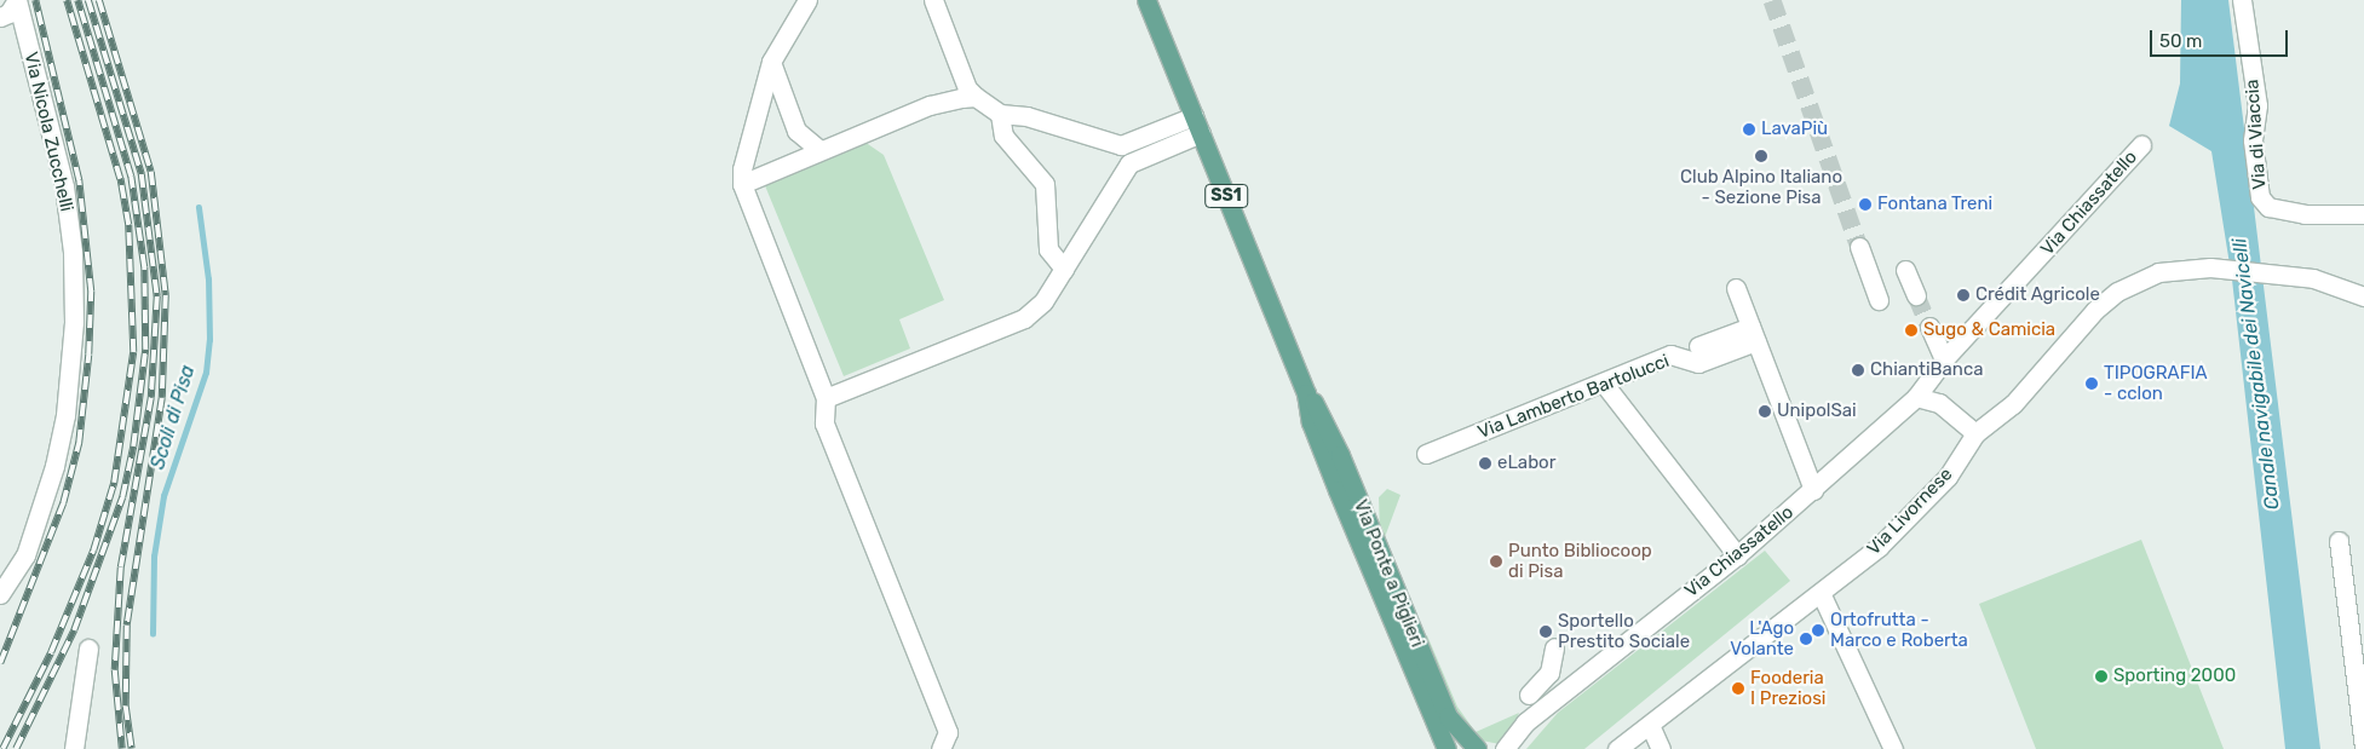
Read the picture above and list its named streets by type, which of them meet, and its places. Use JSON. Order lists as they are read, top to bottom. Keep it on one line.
{"streets":{"main road":["SS1","Via Ponte a Piglieri"],"street":["Via Nicola Zucchelli","Via di Viaccia","Via Chiassatello","Via Lamberto Bartolucci","Via Livornese"]},"water":["Canale navigabile dei Navicelli","Scoli di Pisa"],"places":["LavaPiù","Club Alpino Italiano - Sezione Pisa","Fontana Treni","Crédit Agricole","Sugo & Camicia","ChiantiBanca","TIPOGRAFIA - cclon","UnipolSai","eLabor","Punto Bibliocoop di Pisa","Ortofrutta - Marco e Roberta","Sportello Prestito Sociale","L'Ago Volante","Sporting 2000","Fooderia I Preziosi"],"scale_bar":"50 m"}
